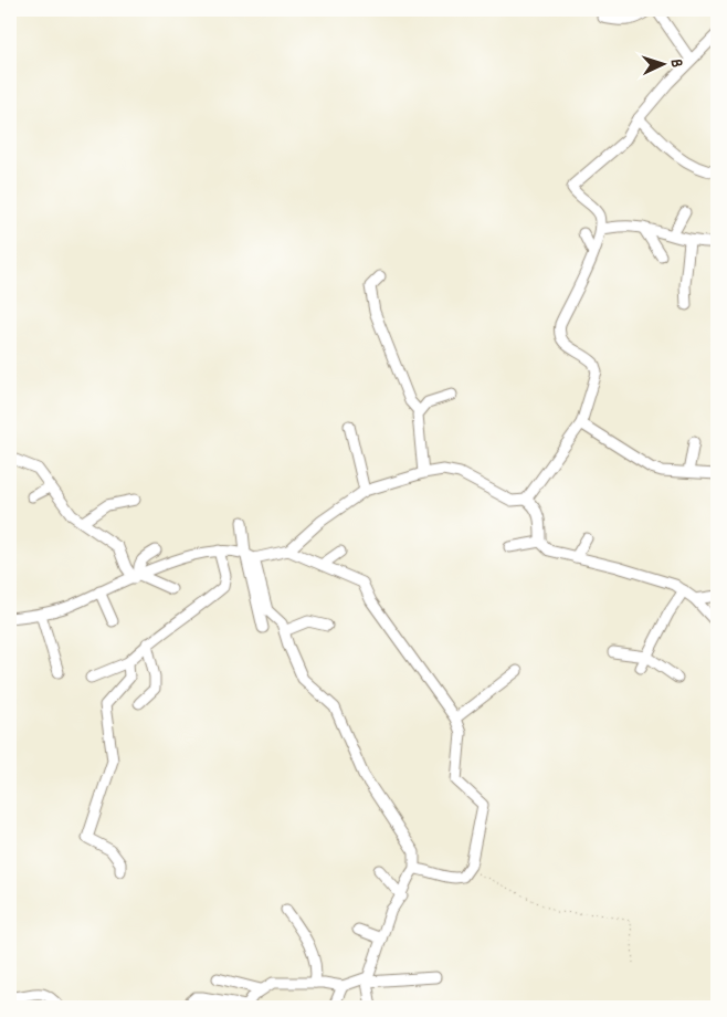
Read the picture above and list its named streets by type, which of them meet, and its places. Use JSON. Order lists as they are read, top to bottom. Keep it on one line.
{"north":"right"}
